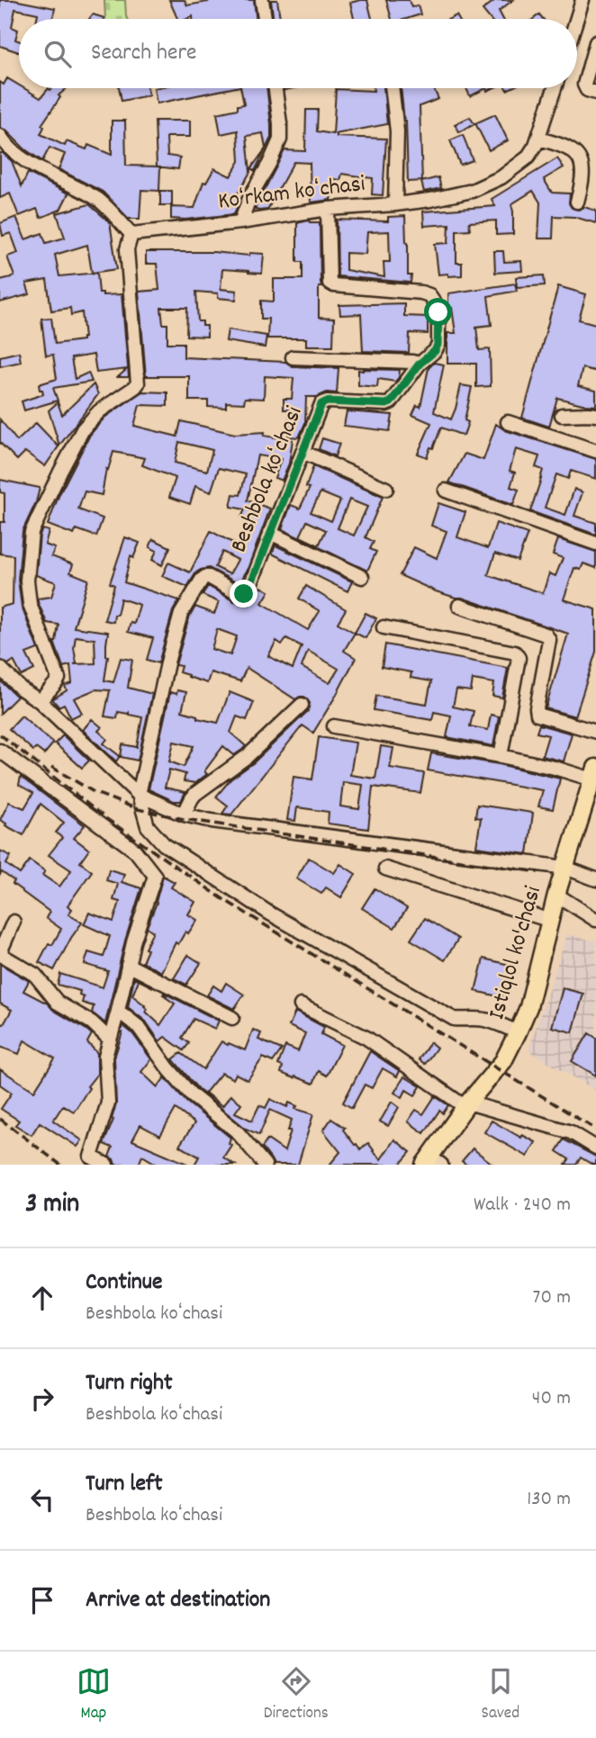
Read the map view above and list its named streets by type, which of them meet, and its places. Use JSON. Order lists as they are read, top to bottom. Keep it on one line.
{"streets":{"main road":["Istiqlol ko'chasi"],"street":["Koʻrkam koʻchasi","Beshbola koʻchasi"]},"crossings":[["Koʻrkam koʻchasi","Beshbola koʻchasi"]],"page":{"search":"Search here","heading":["3 min","Walk · 240 m"],"list":[["Continue","Beshbola koʻchasi","70 m"],["Turn right","Beshbola koʻchasi","40 m"],["Turn left","Beshbola koʻchasi","130 m"],"Arrive at destination"],"nav":["Map","Directions","Saved"]}}
